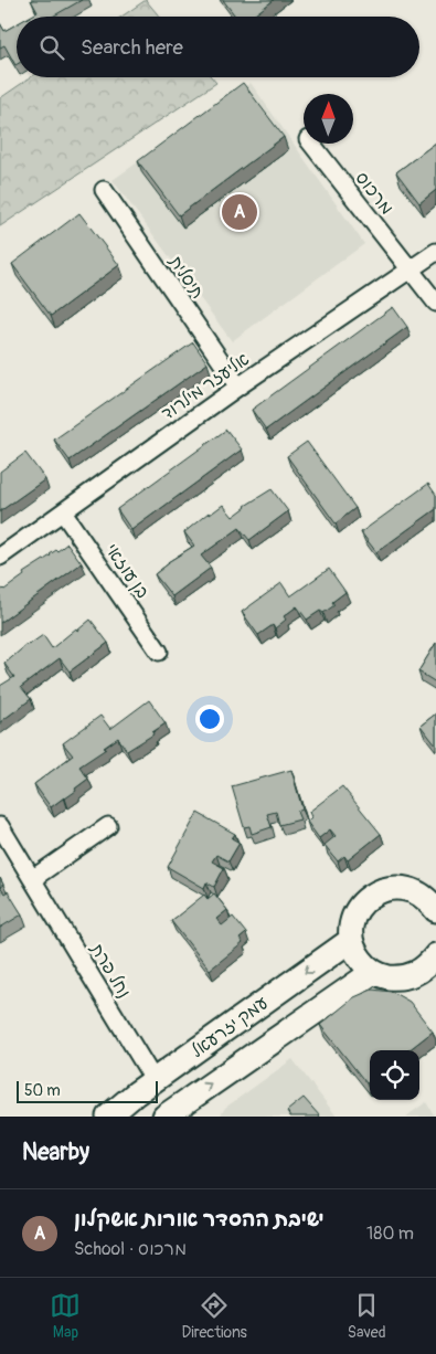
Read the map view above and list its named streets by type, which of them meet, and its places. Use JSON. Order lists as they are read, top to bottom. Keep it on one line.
{"streets":{"main road":["עמק יזרעאל"],"street":["מרכוס","תיסלית","אליעזר מילרוד","בן עוזאי","נחל פרת"]},"crossings":[["מרכוס","אליעזר מילרוד"],["תיסלית","אליעזר מילרוד"],["אליעזר מילרוד","בן עוזאי"],["נחל פרת","עמק יזרעאל"]],"scale_bar":"50 m","north":"top","page":{"search":"Search here","pins":"A","scale":"50 m","heading":"Nearby","list":[{"mark":"A","name":"ישיבת ההסדר אורות אשקלון","note":"School · מרכוס","value":"180 m"}],"nav":["Map","Directions","Saved"]}}
